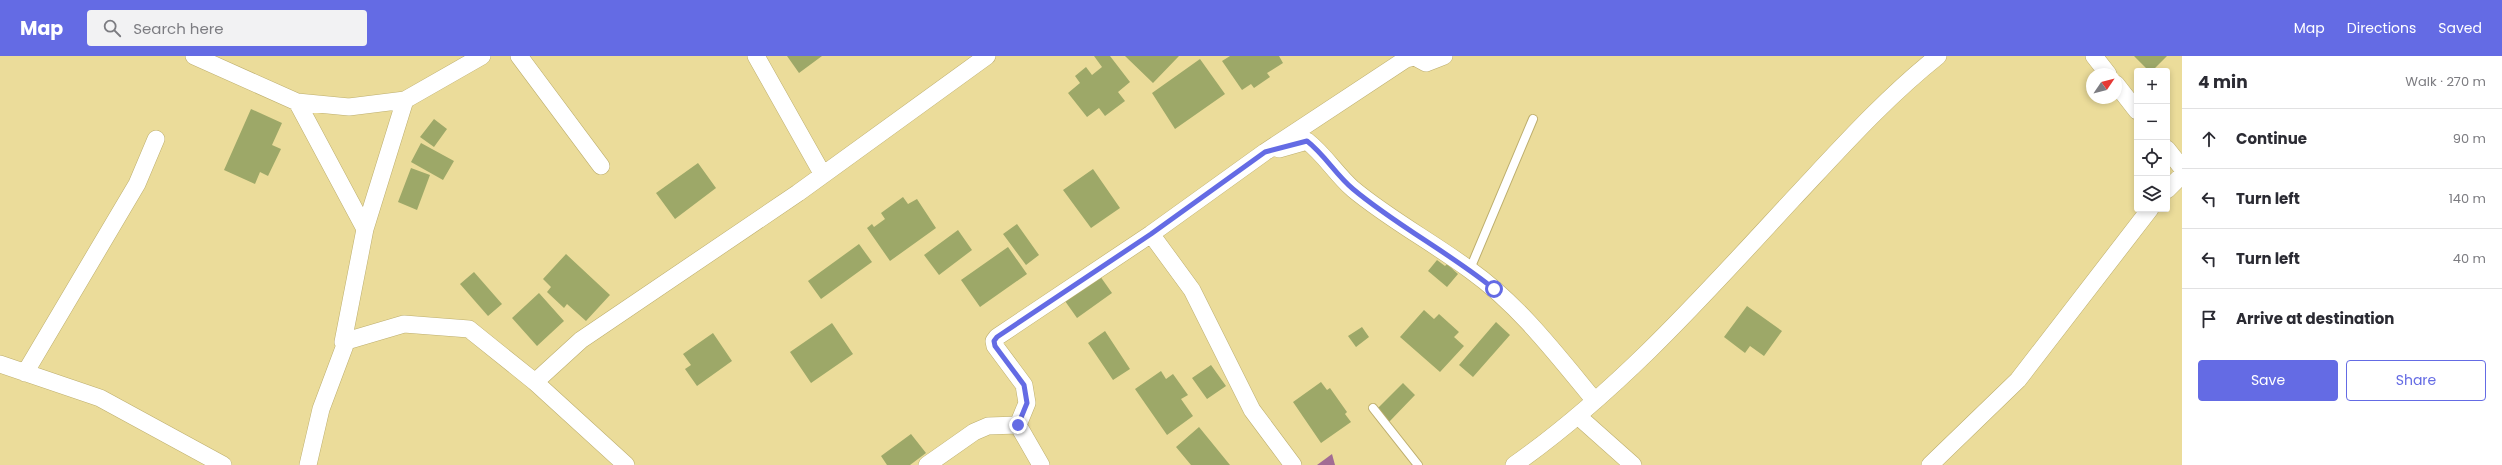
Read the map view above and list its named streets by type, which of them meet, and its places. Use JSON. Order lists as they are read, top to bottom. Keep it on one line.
{"north":"top right","page":{"header":"Map","search":"Search here","nav":["Map","Directions","Saved"],"heading":["4 min","Walk · 270 m"],"map_buttons":["+","−"],"list":[["Continue","90 m"],["Turn left","140 m"],["Turn left","40 m"],"Arrive at destination"],"buttons":["Save","Share"]}}
